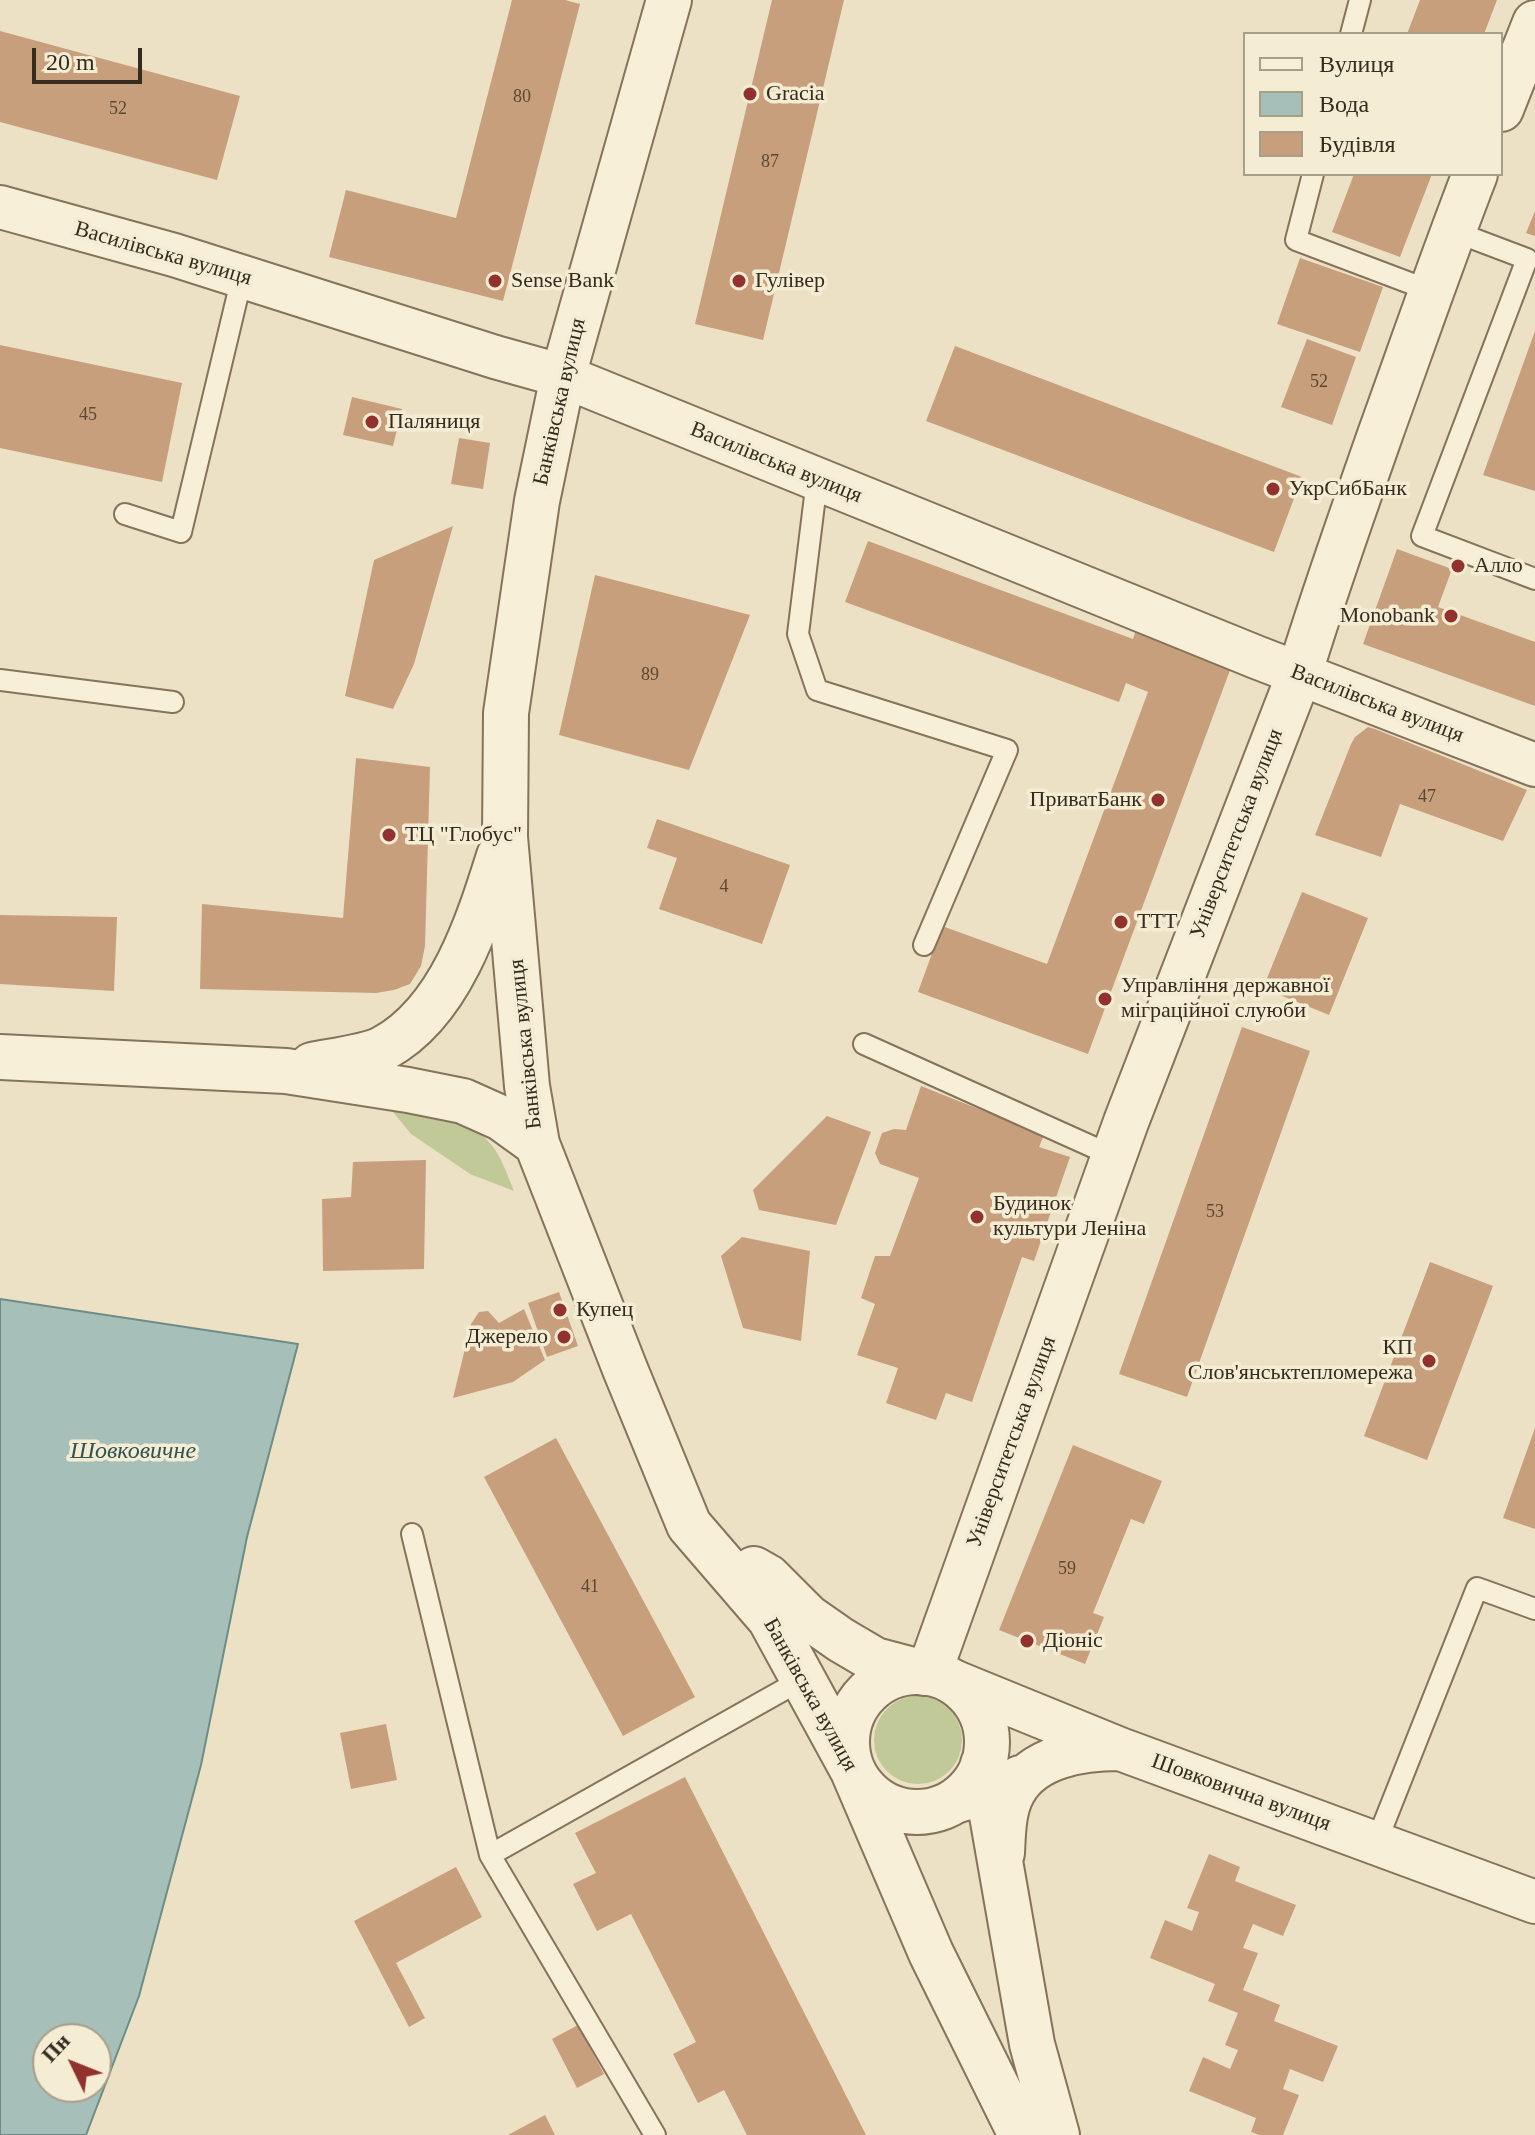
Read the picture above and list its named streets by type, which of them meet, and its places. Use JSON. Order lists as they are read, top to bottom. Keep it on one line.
{"streets":{"street":["Василівська вулиця","Банківська вулиця","Університетська вулиця","Шовковична вулиця"]},"crossings":[["Василівська вулиця","Банківська вулиця"],["Василівська вулиця","Університетська вулиця"],["Банківська вулиця","Університетська вулиця"],["Банківська вулиця","Шовковична вулиця"],["Університетська вулиця","Шовковична вулиця"]],"water":["Шовковичне"],"places":["Gracia","Sense Bank","Гулівер","Паляниця","УкрСибБанк","Алло","Monobank","ПриватБанк","ТЦ \"Глобус\"","ТТТ","Управління державної міграційної слуюби","Будинок культури Леніна","Купец","Джерело","КП Слов'янськтепломережа","Діоніс"],"house_numbers":["80","52","87","52","45","89","47","4","53","59","41"],"legend":["Вулиця","Вода","Будівля"],"scale_bar":"20 m","north":"top left"}
